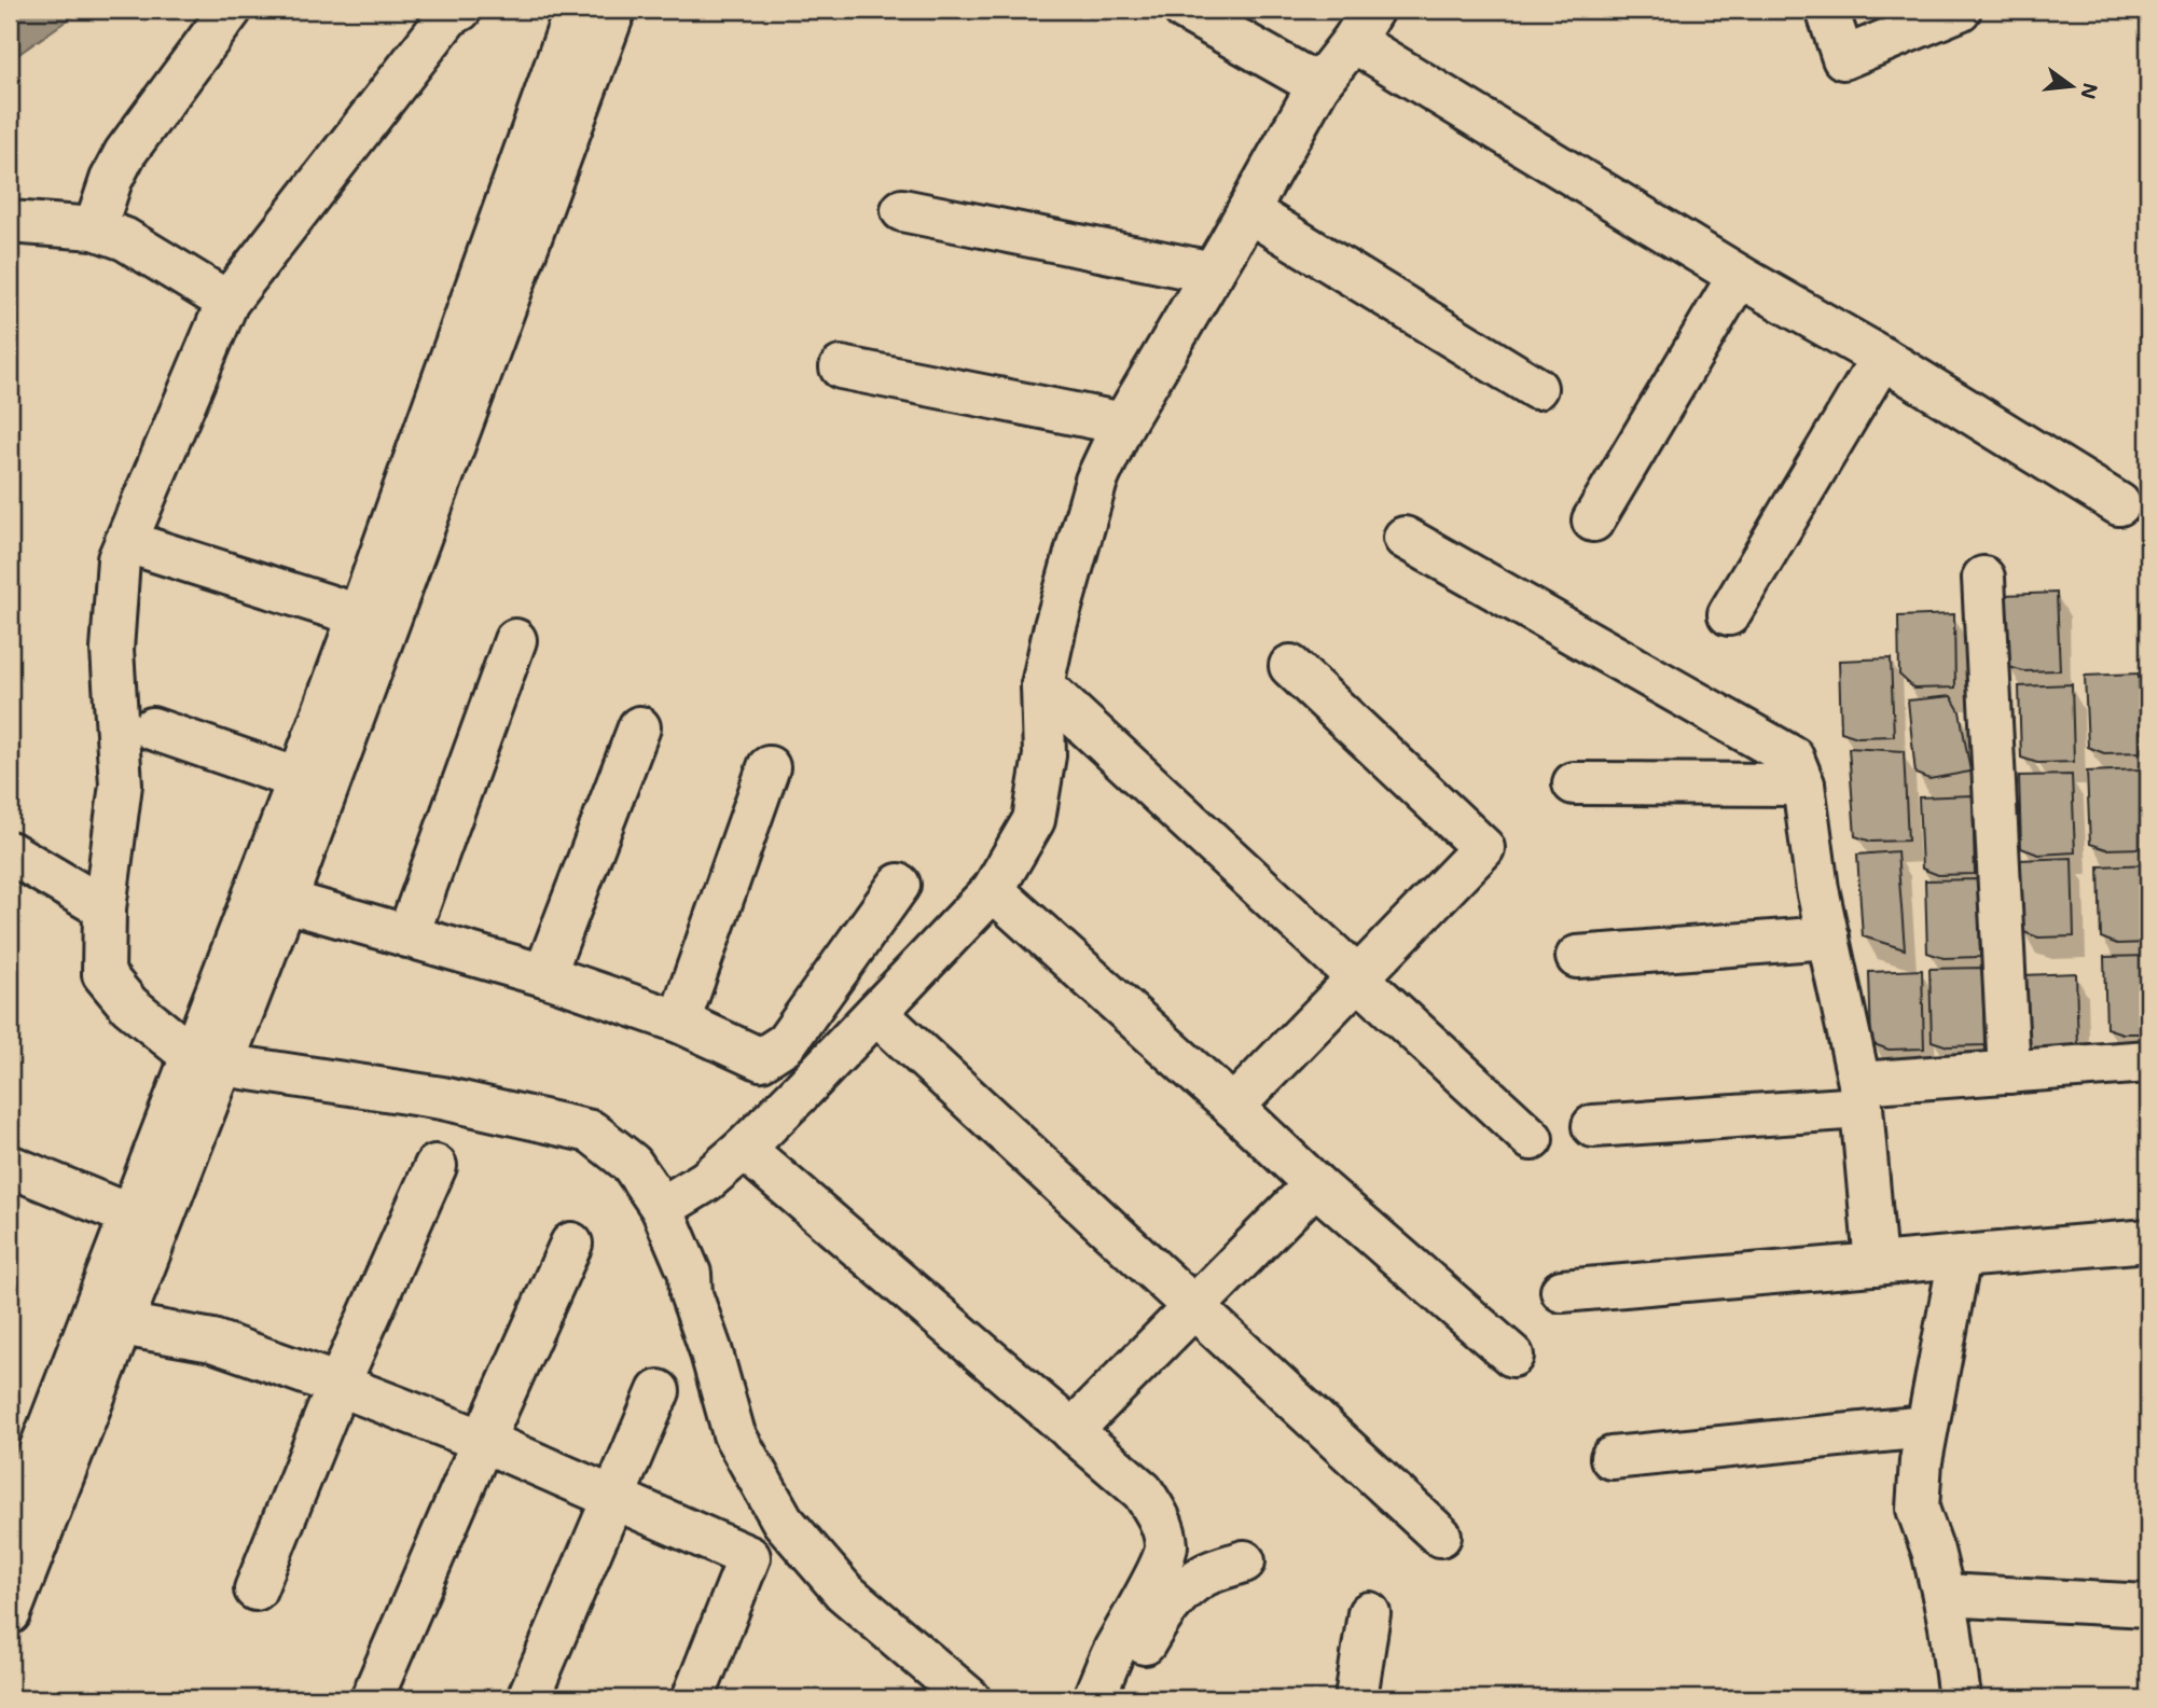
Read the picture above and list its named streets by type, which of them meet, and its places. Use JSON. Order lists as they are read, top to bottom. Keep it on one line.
{"north":"right"}
